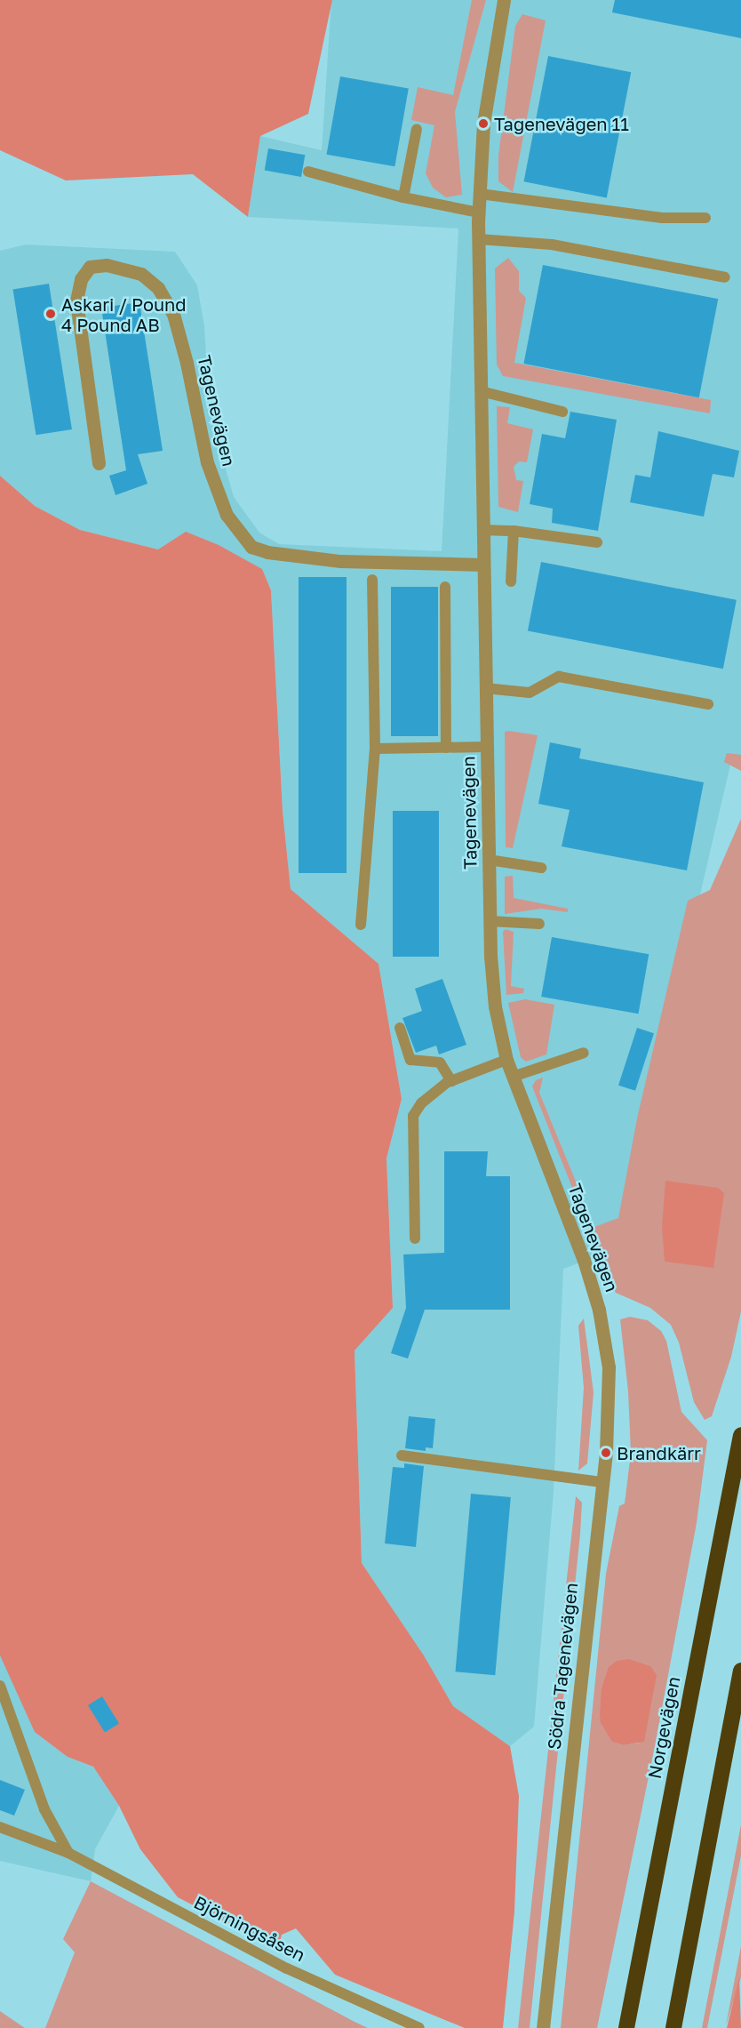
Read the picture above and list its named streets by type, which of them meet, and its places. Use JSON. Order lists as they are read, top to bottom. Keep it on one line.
{"streets":{"highway":["Norgevägen"],"street":["Tagenevägen","Södra Tagenevägen"],"lane":["Björningsåsen"]},"crossings":[["Tagenevägen","Södra Tagenevägen"]],"places":["Tagenevägen 11","Askari / Pound 4 Pound AB","Brandkärr"]}
